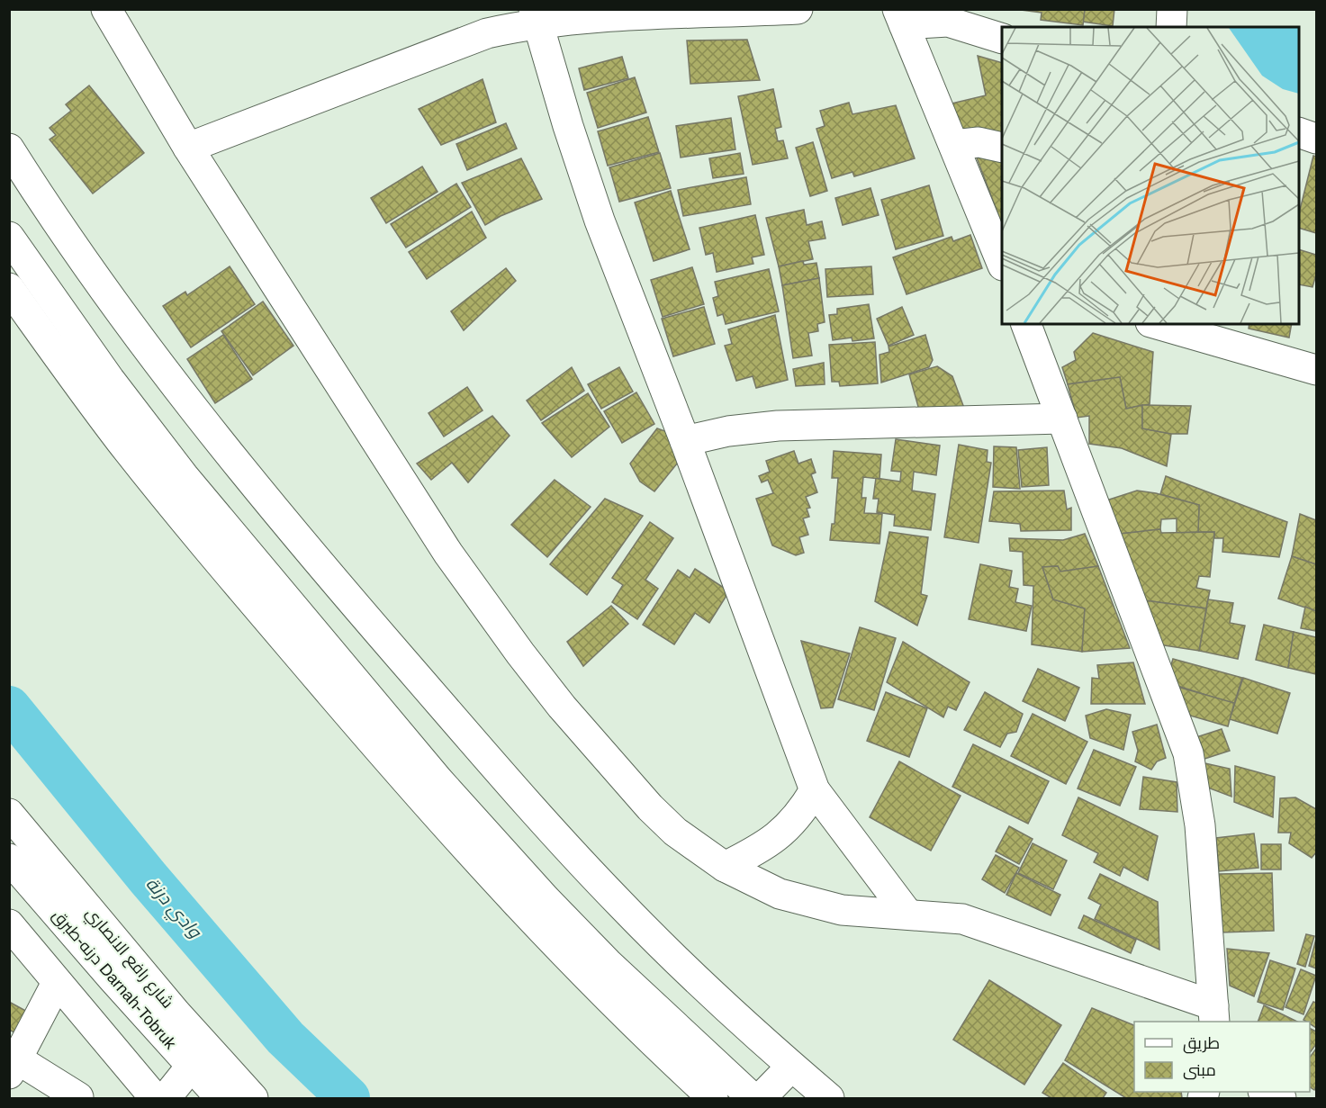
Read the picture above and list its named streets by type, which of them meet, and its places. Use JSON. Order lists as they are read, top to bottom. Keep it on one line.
{"streets":{"street":["شارع رافع الانصاري","درنه-طبرق Darnah-Tobruk"]},"water":["وادي درنة"],"legend":["طريق","مبنى"]}
